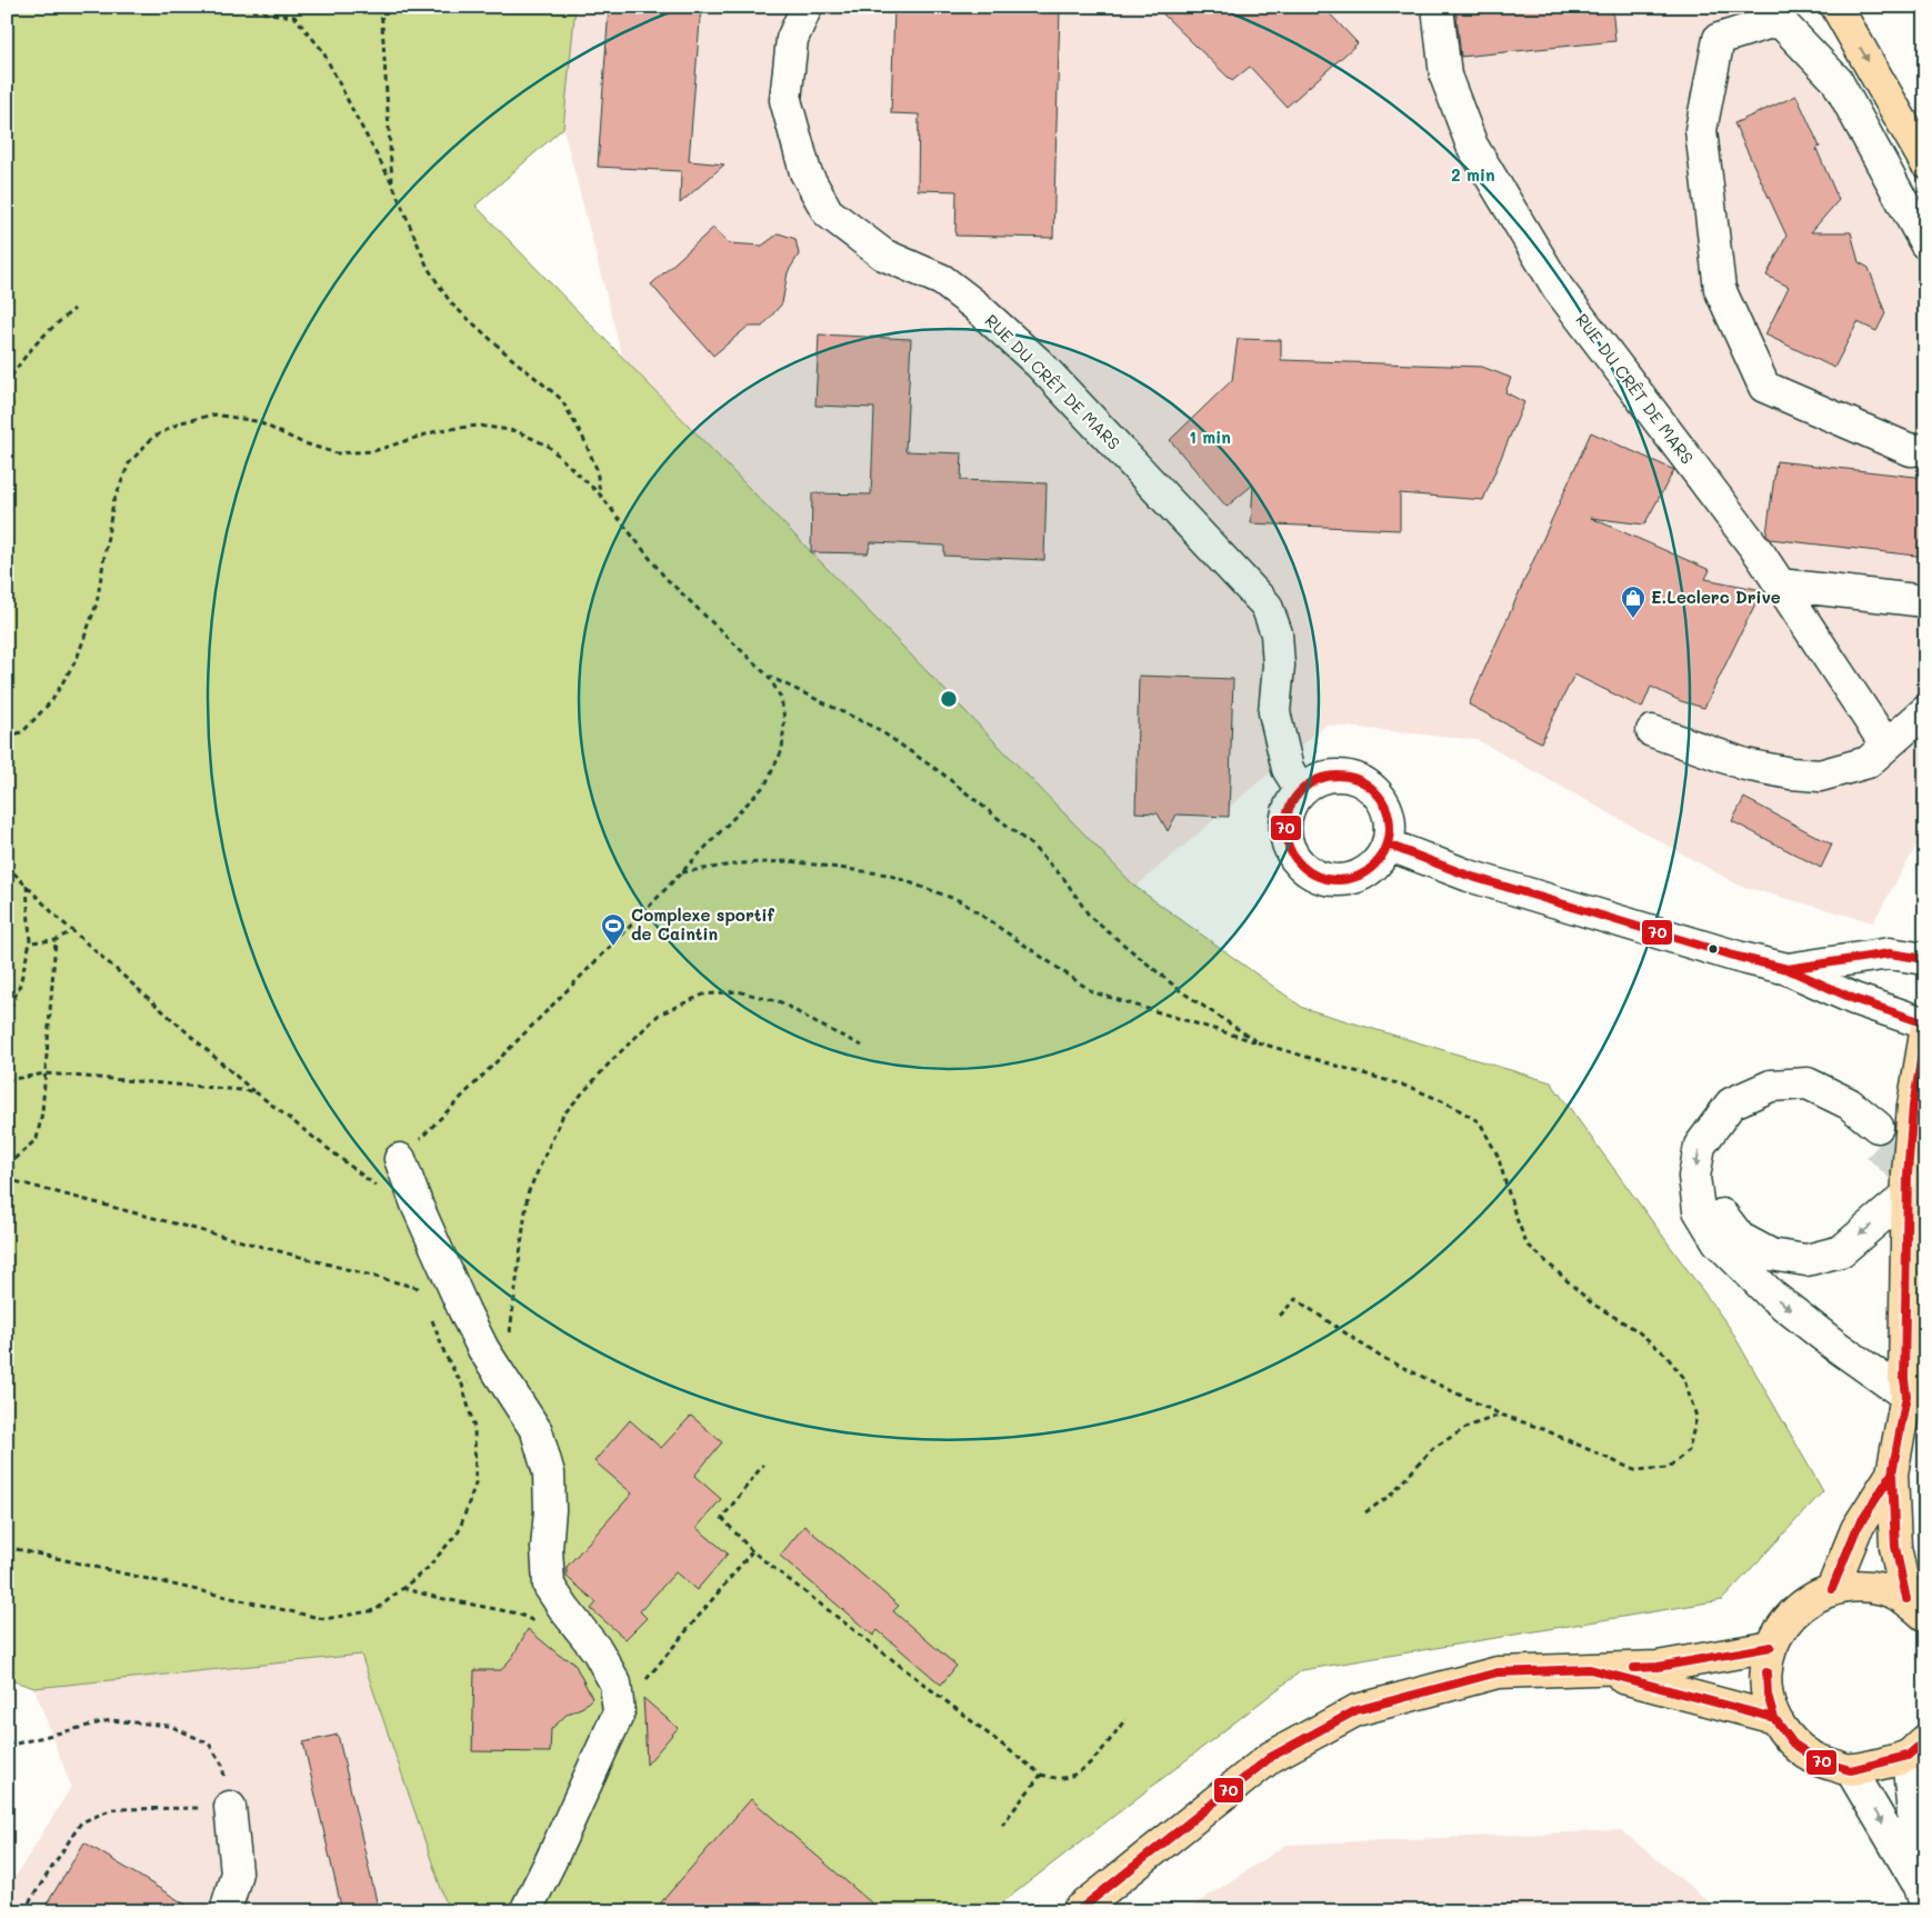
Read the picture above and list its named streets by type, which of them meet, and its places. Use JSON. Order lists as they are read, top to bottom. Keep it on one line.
{"streets":{"street":["RUE DU CRÊT DE MARS"]},"places":{"shop":["E.Leclerc Drive"],"sports":["Complexe sportif de Caintin"]},"lines":["transit line 70"],"rings":["2 min","1 min"]}
